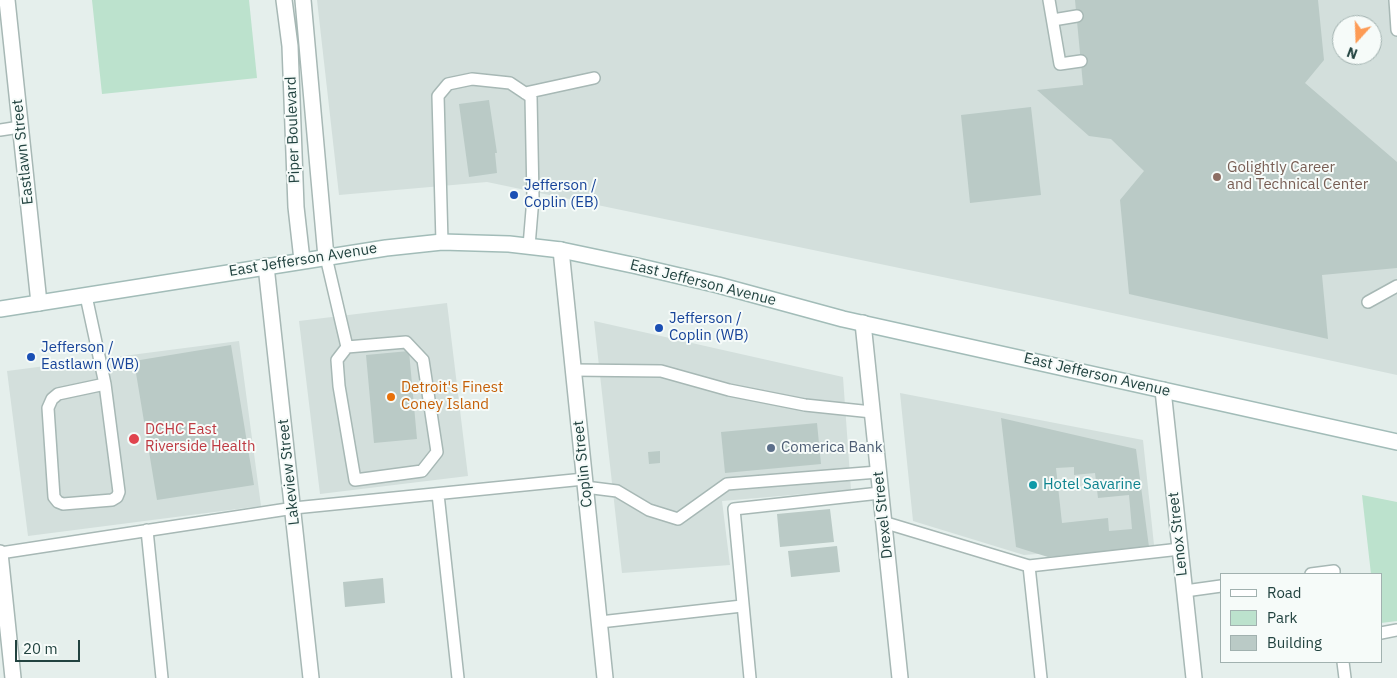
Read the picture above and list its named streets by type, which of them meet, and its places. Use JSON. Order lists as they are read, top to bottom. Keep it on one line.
{"streets":{"street":["Piper Boulevard","Eastlawn Street","East Jefferson Avenue","Coplin Street","Lakeview Street","Drexel Street","Lenox Street"]},"crossings":[["Piper Boulevard","East Jefferson Avenue"],["Eastlawn Street","East Jefferson Avenue"],["East Jefferson Avenue","Coplin Street"],["East Jefferson Avenue","Lakeview Street"],["East Jefferson Avenue","Drexel Street"],["East Jefferson Avenue","Lenox Street"]],"places":["Golightly Career and Technical Center","Jefferson / Coplin (EB)","Jefferson / Coplin (WB)","Jefferson / Eastlawn (WB)","Detroit's Finest Coney Island","DCHC East Riverside Health","Comerica Bank","Hotel Savarine"],"legend":["Road","Park","Building"],"scale_bar":"20 m","north":"bottom"}
